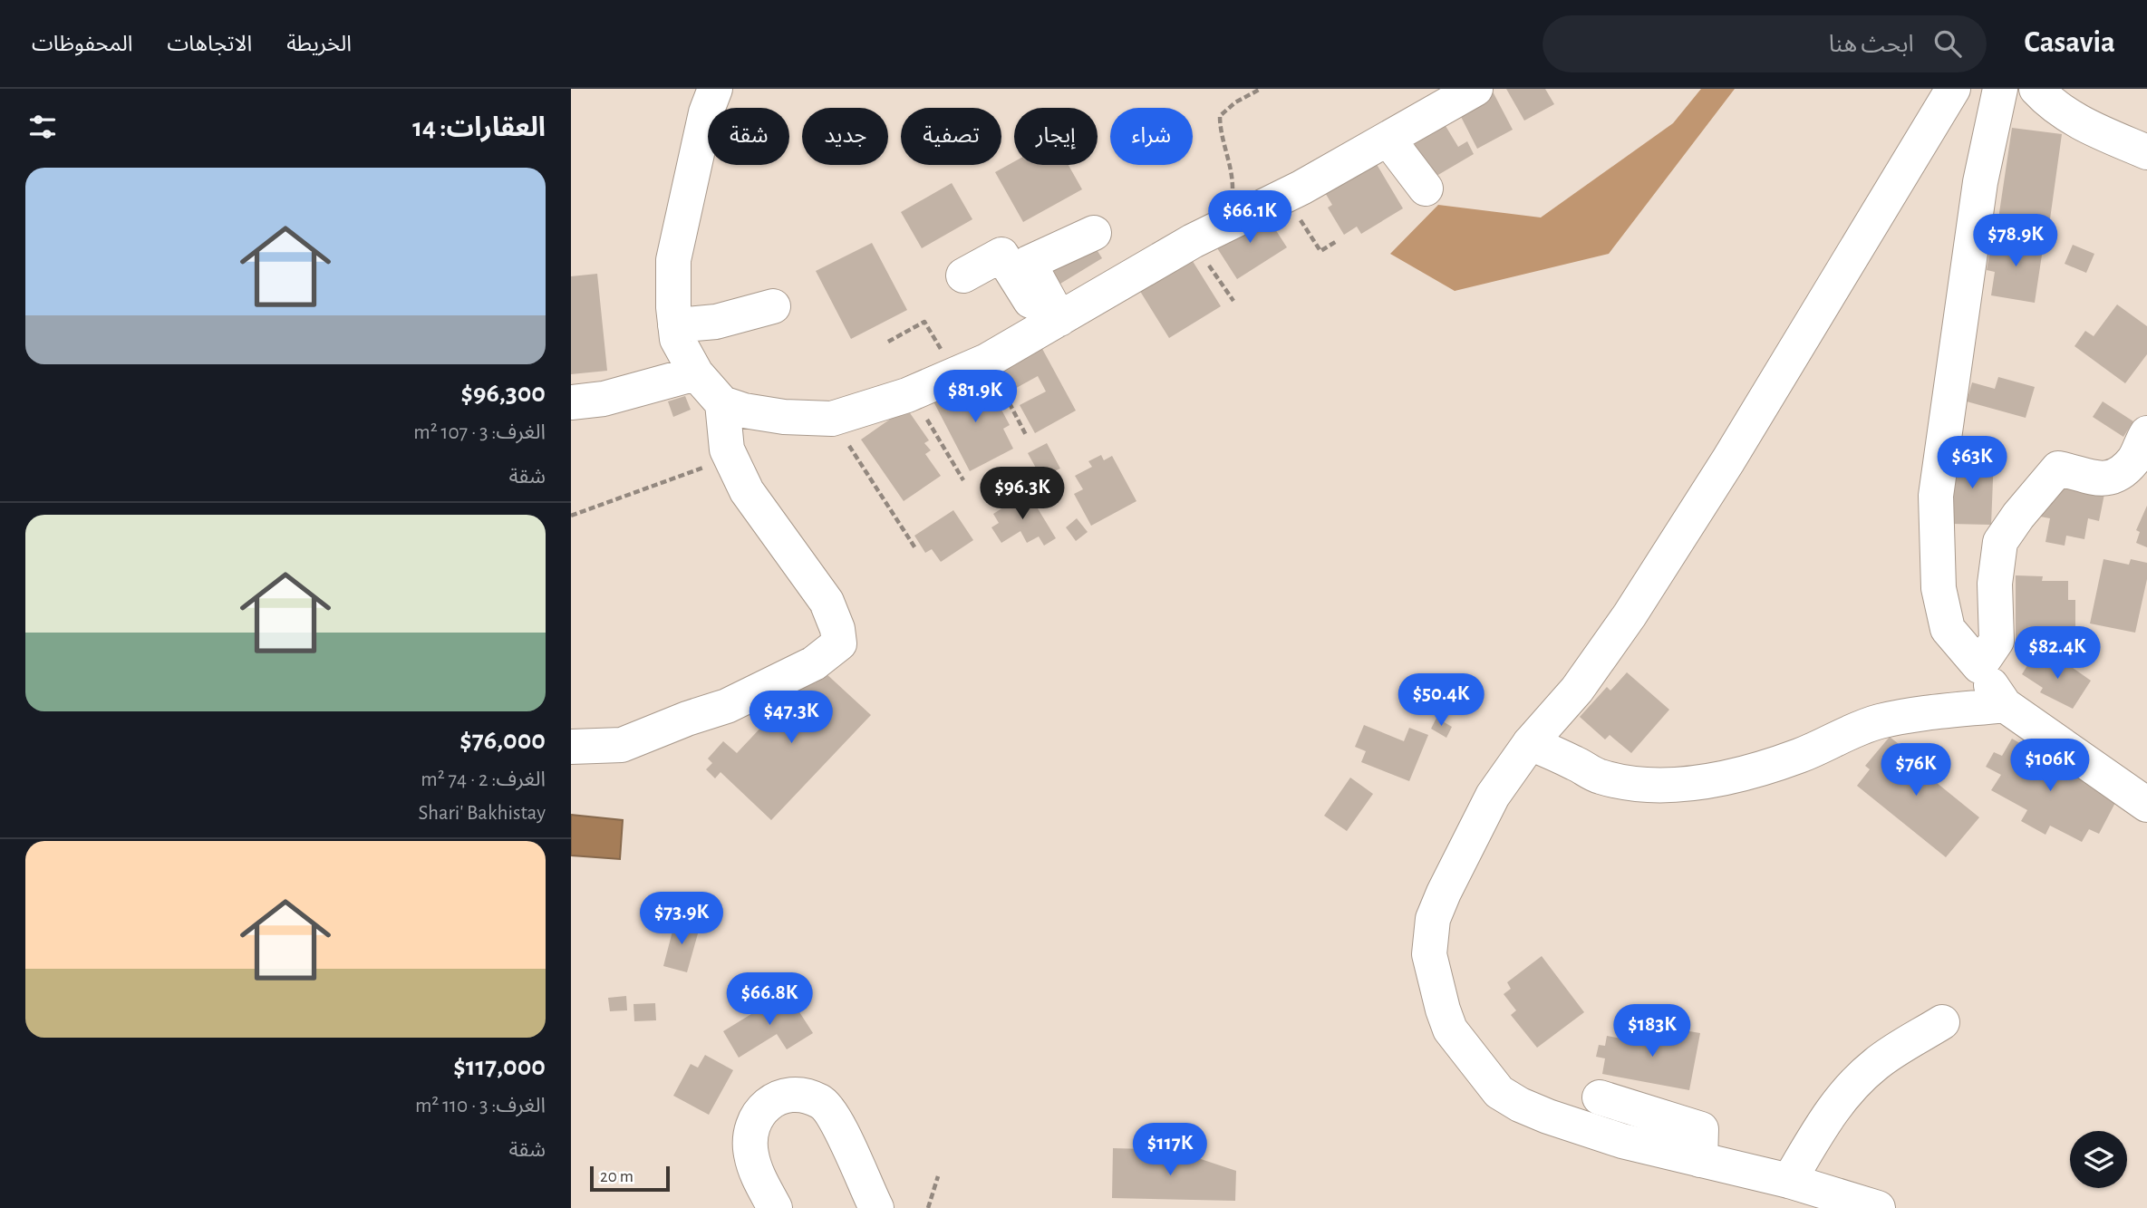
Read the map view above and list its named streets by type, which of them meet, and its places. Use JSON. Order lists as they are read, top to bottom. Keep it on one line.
{"scale_bar":"20 m","page":{"header":"Casavia","search":"ابحث هنا","nav":["الخريطة","الاتجاهات","المحفوظات"],"heading":"العقارات: 14","chip":["شراء","إيجار","تصفية","جديد","شقة"],"list":[{"name":"$96,300","note":"الغرف: 3 · 107 m² · شقة"},{"name":"$76,000","note":"الغرف: 2 · 74 m² · Shari' Bakhistay"},{"name":"$117,000","note":"الغرف: 3 · 110 m² · شقة"}],"price":["$66.1K","$78.9K","$81.9K","$63K","$96.3K","$82.4K","$50.4K","$47.3K","$106K","$76K","$73.9K","$66.8K","$183K","$117K"],"scale":"20 m"}}
